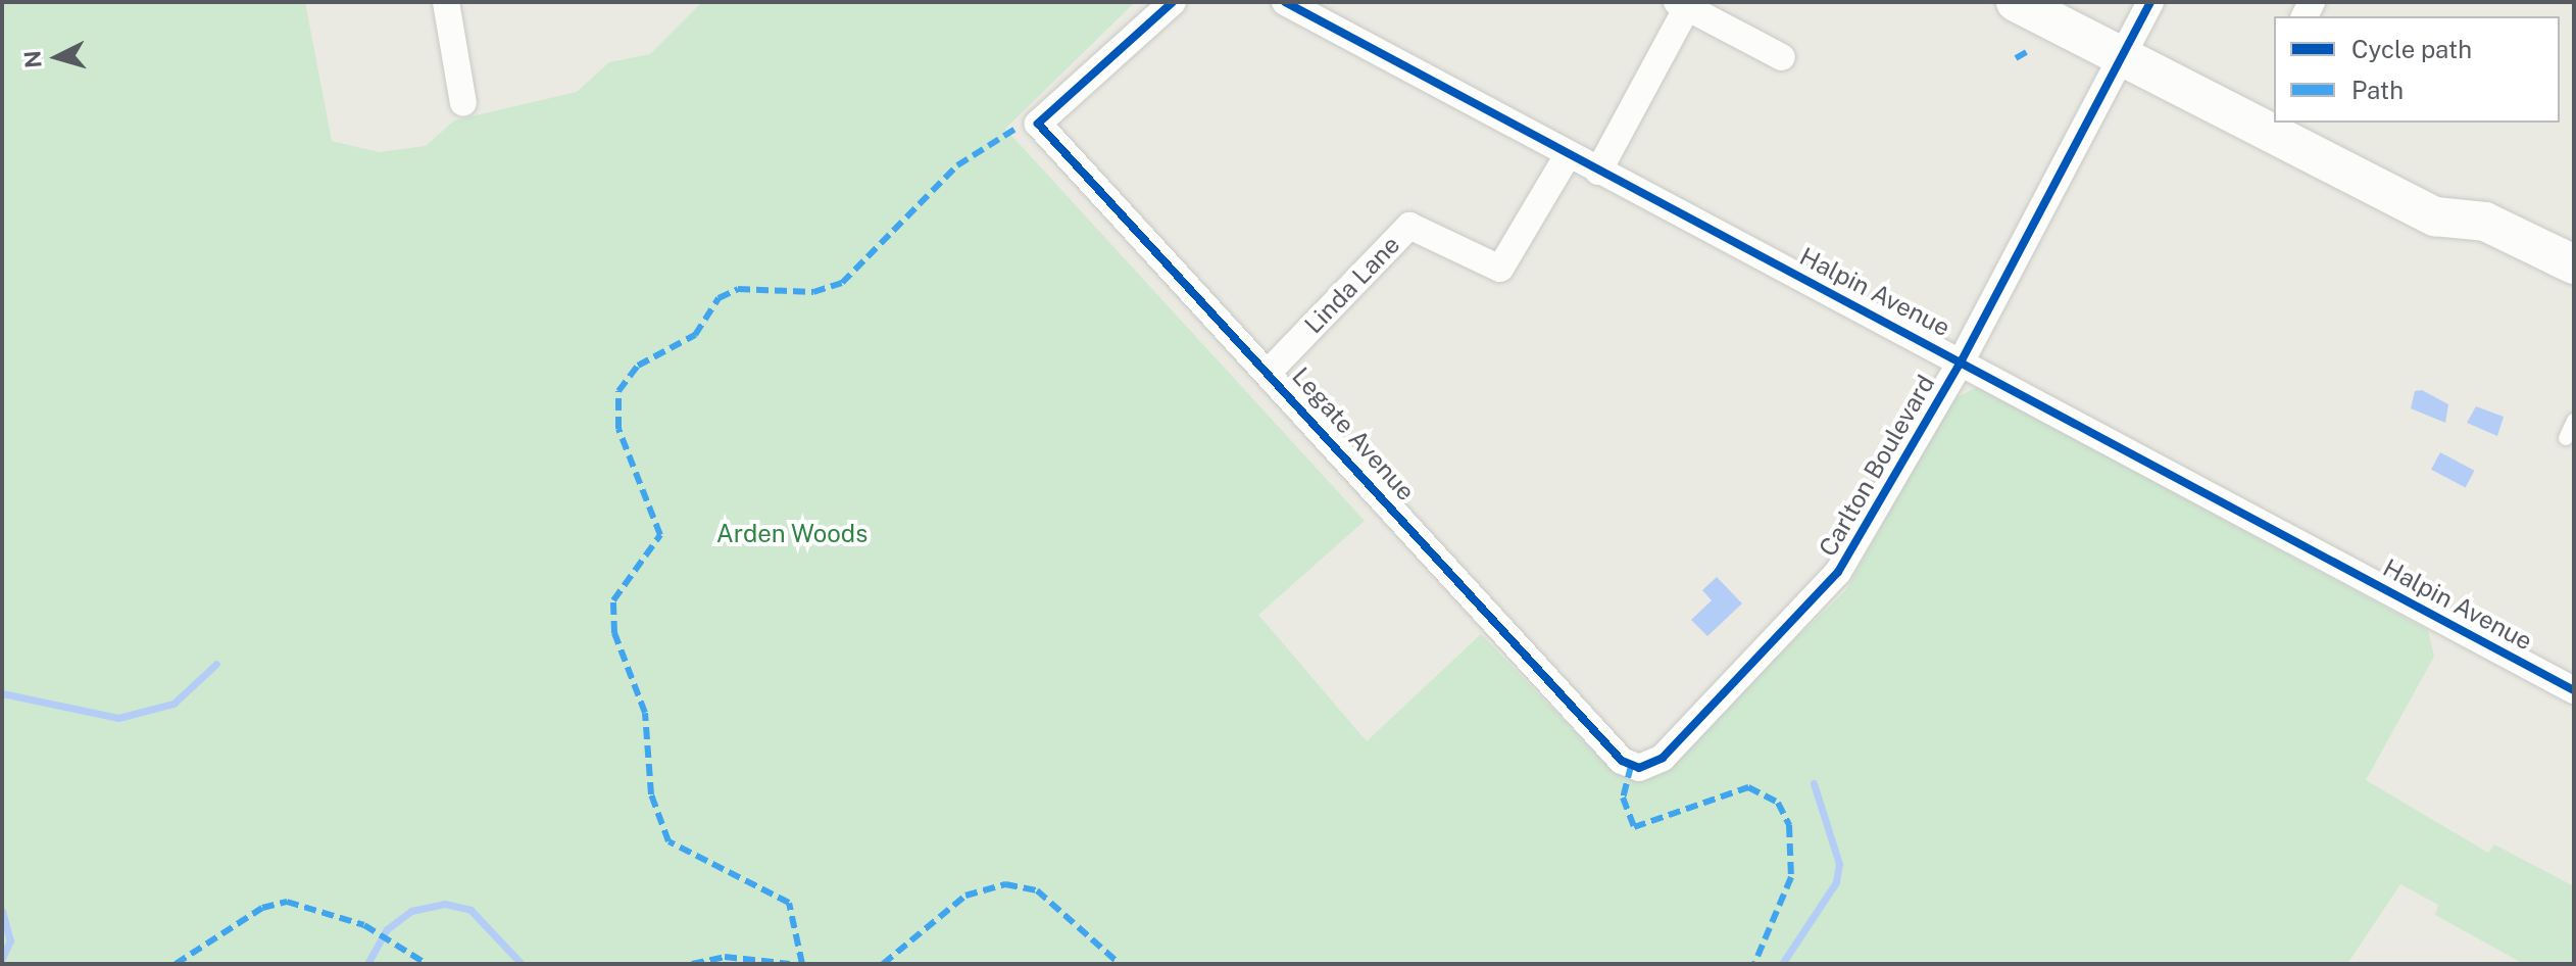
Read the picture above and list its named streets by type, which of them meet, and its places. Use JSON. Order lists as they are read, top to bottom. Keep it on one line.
{"streets":{"street":["Linda Lane","Halpin Avenue","Legate Avenue","Carlton Boulevard"]},"crossings":[["Linda Lane","Halpin Avenue"],["Linda Lane","Legate Avenue"],["Halpin Avenue","Carlton Boulevard"],["Legate Avenue","Carlton Boulevard"]],"parks":["Arden Woods"],"legend":["Cycle path","Path"],"north":"left"}
